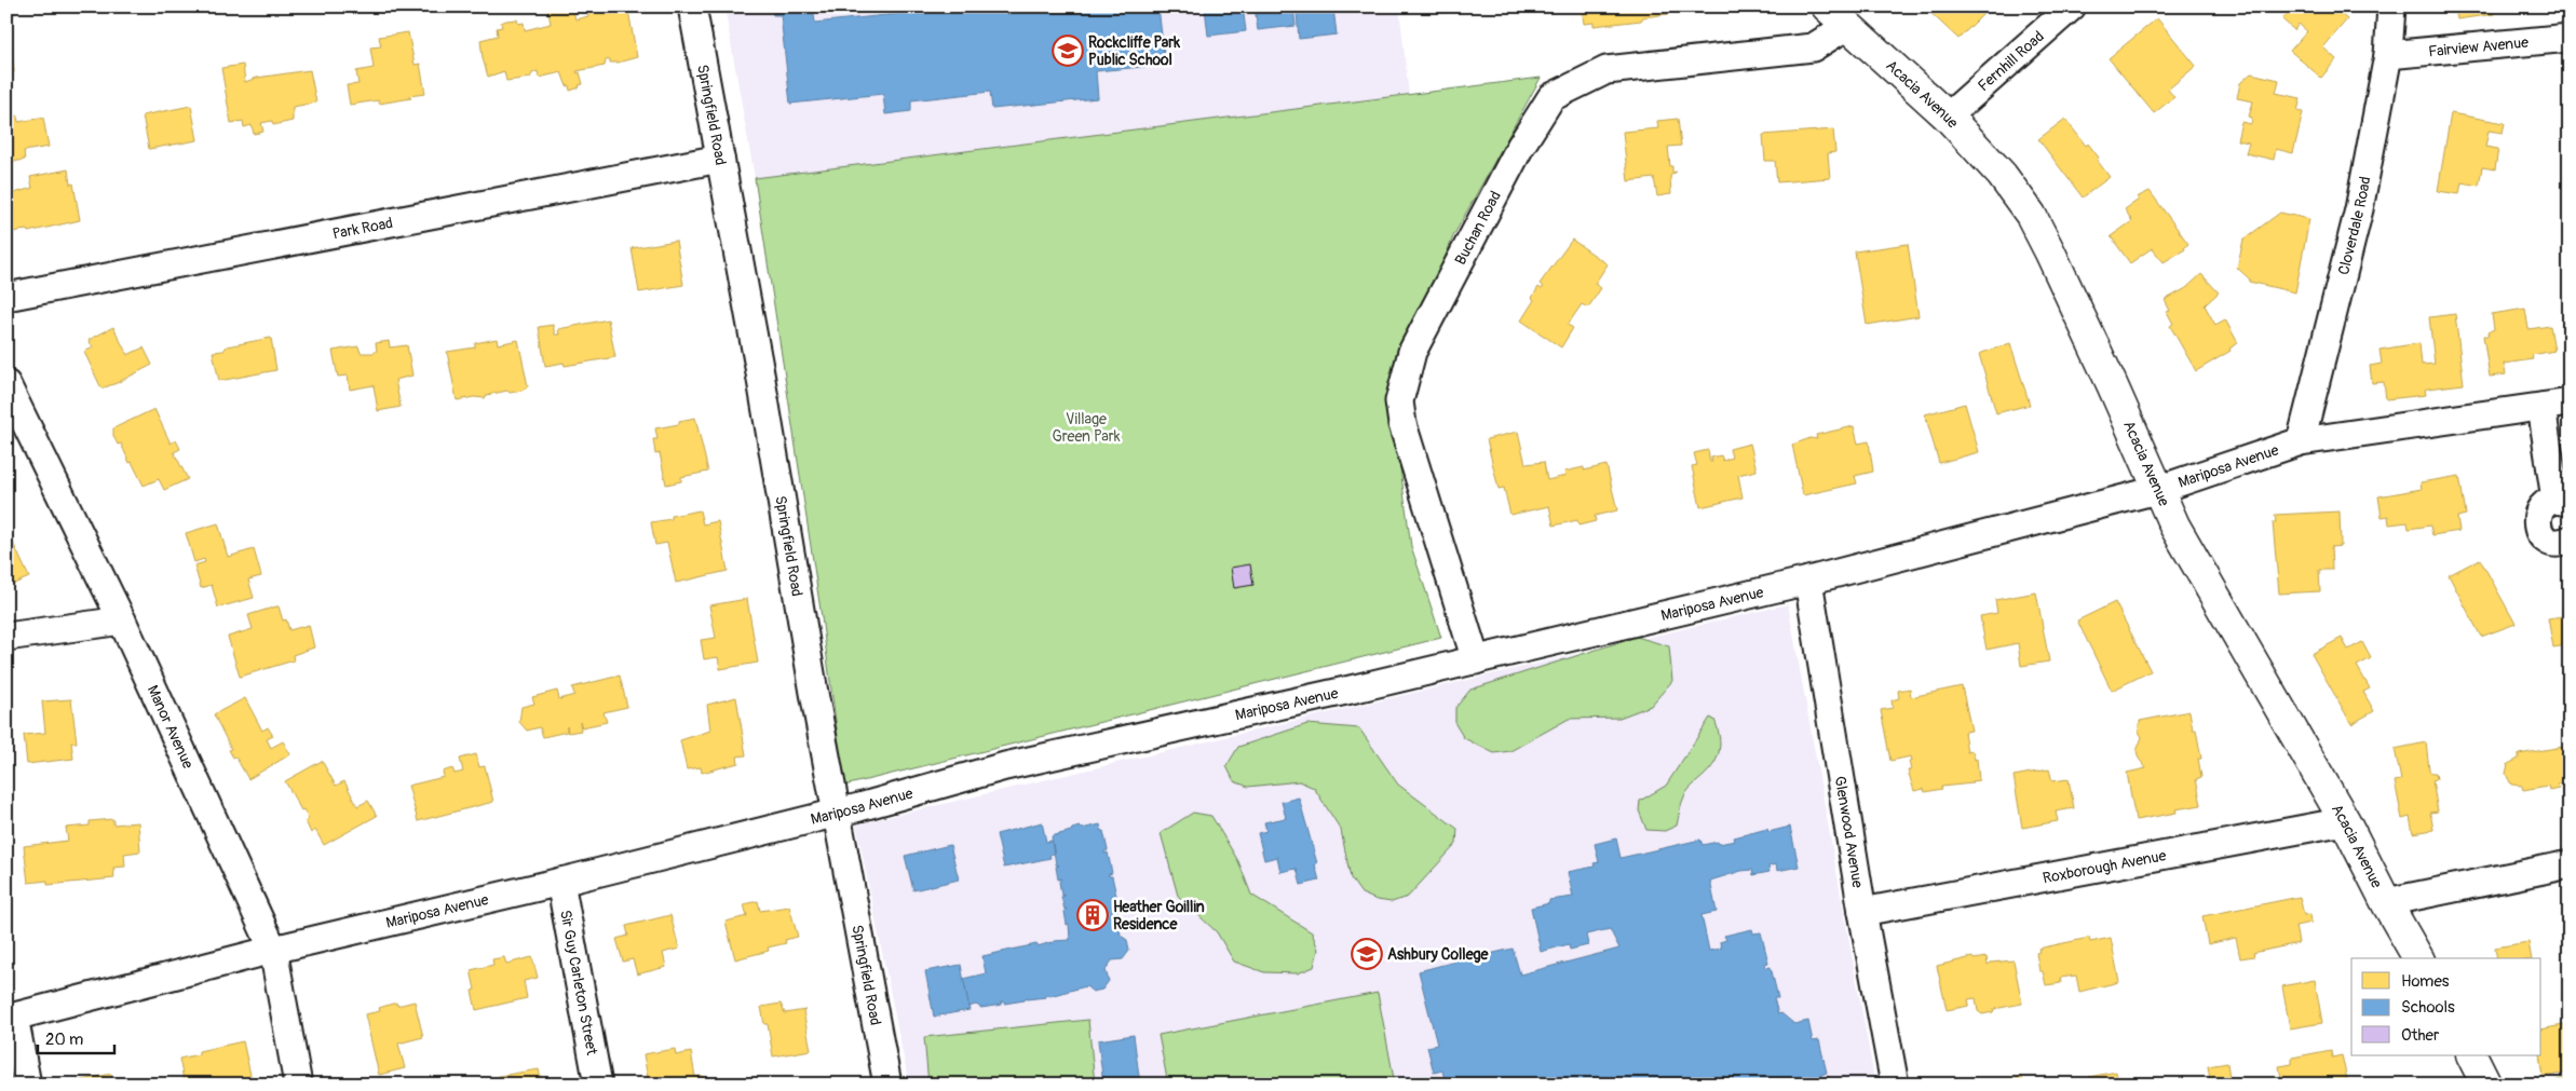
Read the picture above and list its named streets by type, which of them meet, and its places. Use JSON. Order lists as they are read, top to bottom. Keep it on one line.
{"streets":{"street":["Fairview Avenue","Fernhill Road","Acacia Avenue","Springfield Road","Cloverdale Road","Park Road","Buchan Road","Mariposa Avenue","Manor Avenue","Glenwood Avenue","Roxborough Avenue","Sir Guy Carleton Street"]},"crossings":[["Fairview Avenue","Cloverdale Road"],["Fernhill Road","Acacia Avenue"],["Acacia Avenue","Buchan Road"],["Acacia Avenue","Mariposa Avenue"],["Acacia Avenue","Roxborough Avenue"],["Springfield Road","Park Road"],["Springfield Road","Mariposa Avenue"],["Cloverdale Road","Mariposa Avenue"],["Buchan Road","Mariposa Avenue"],["Mariposa Avenue","Manor Avenue"],["Mariposa Avenue","Glenwood Avenue"],["Mariposa Avenue","Sir Guy Carleton Street"],["Glenwood Avenue","Roxborough Avenue"]],"parks":["Village Green Park"],"places":{"school or university":["Rockcliffe Park Public School","Ashbury College"],"building":["Heather Goillin Residence"]},"legend":["Homes","Schools","Other"],"scale_bar":"20 m"}
